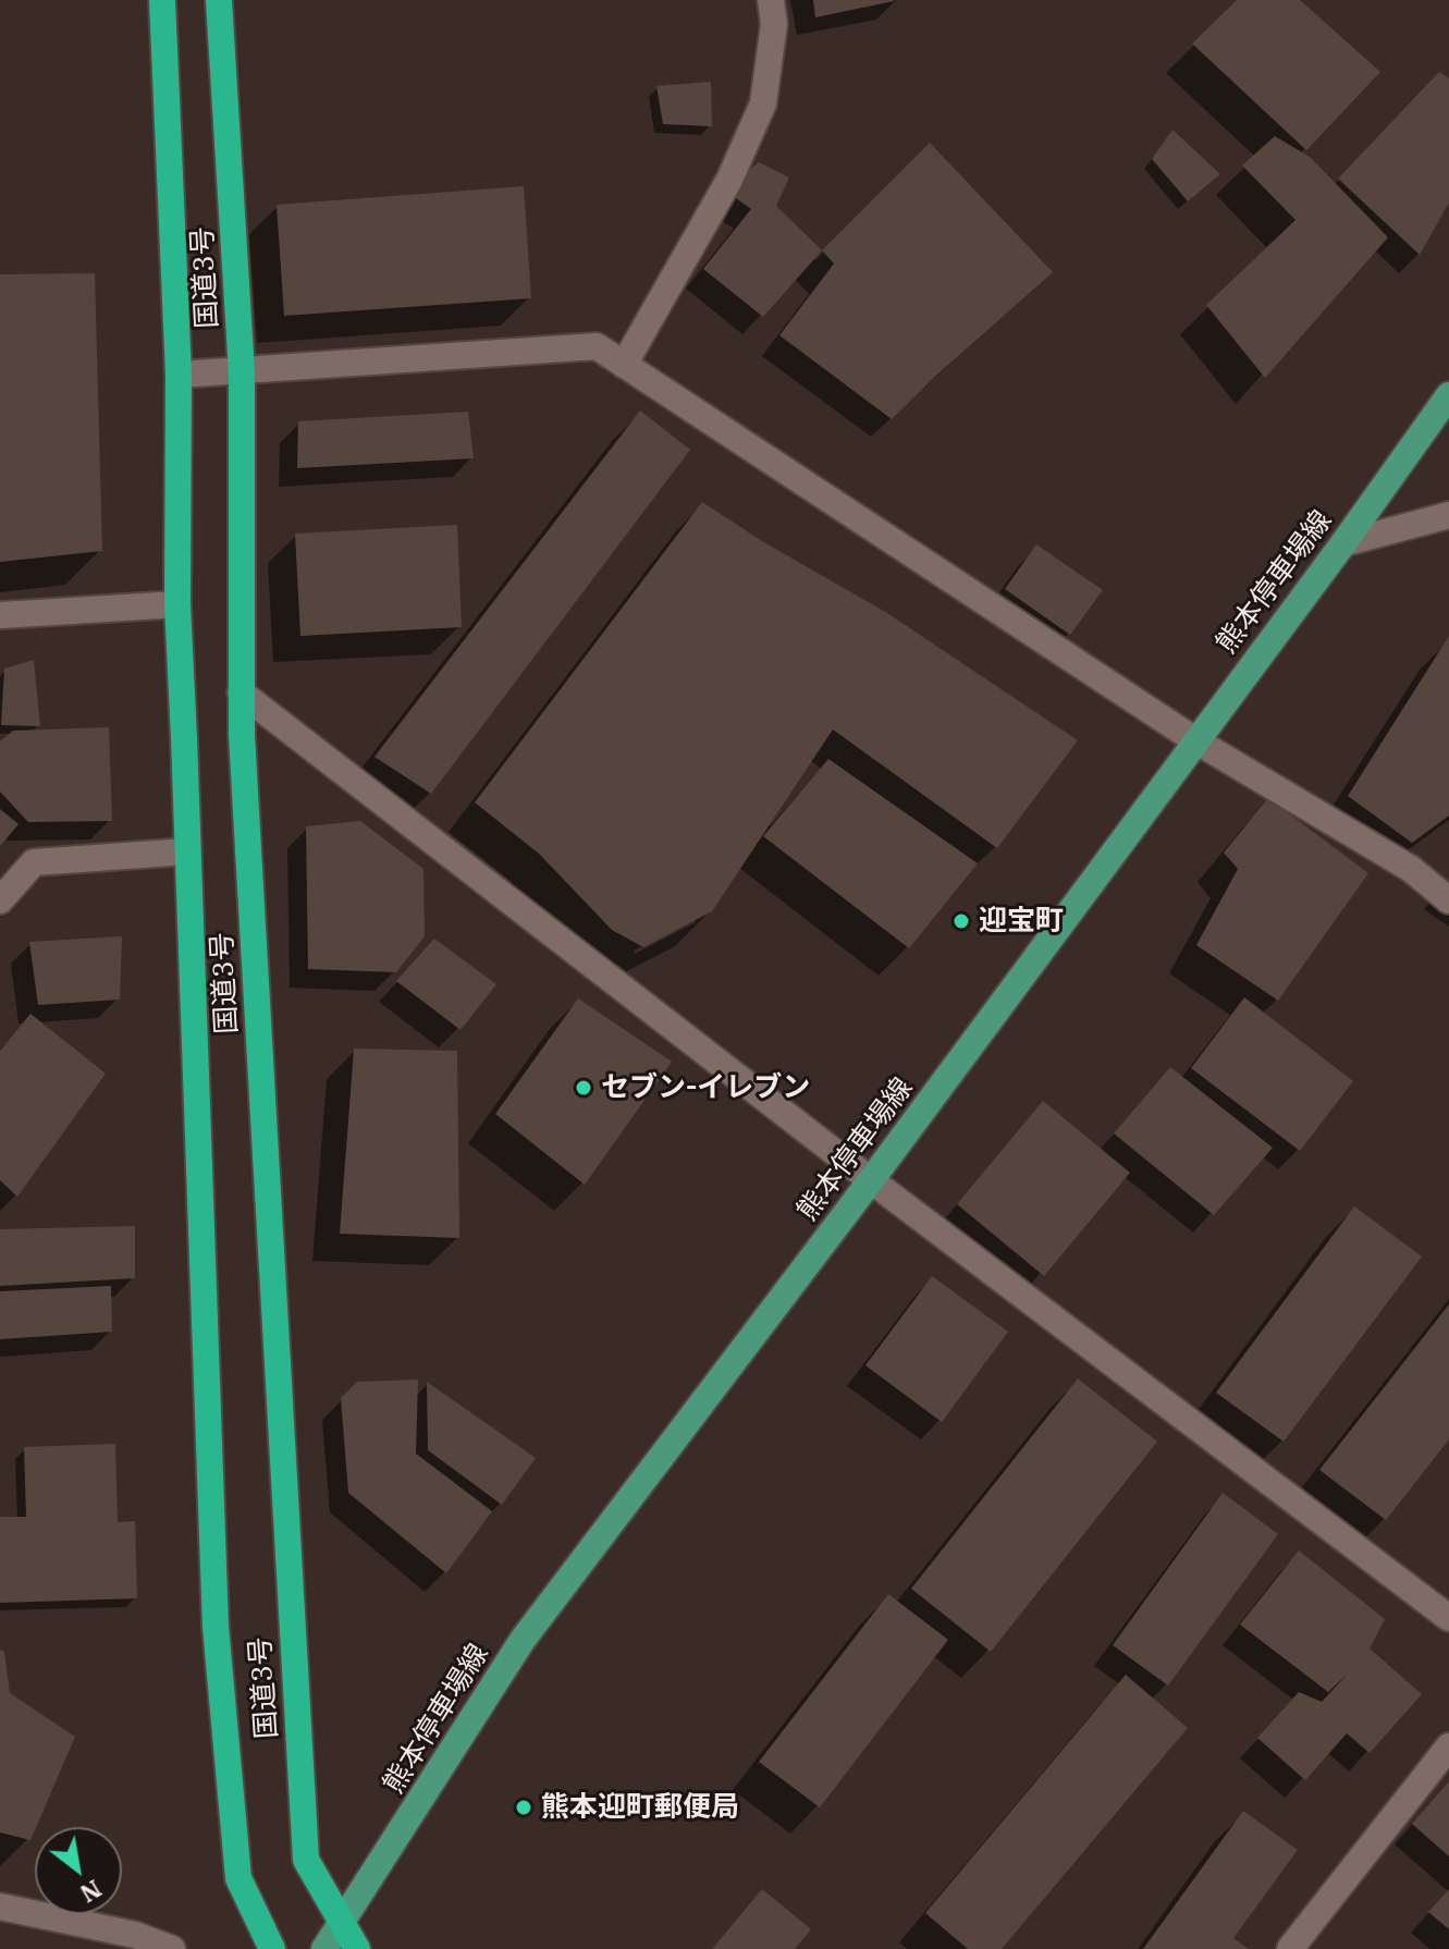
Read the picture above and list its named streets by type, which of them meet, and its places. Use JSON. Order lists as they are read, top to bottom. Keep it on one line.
{"streets":{"highway":["国道3号"],"main road":["熊本停車場線"]},"crossings":[["国道3号","熊本停車場線"]],"places":["迎宝町","セブン-イレブン","熊本迎町郵便局"],"north":"bottom right"}
